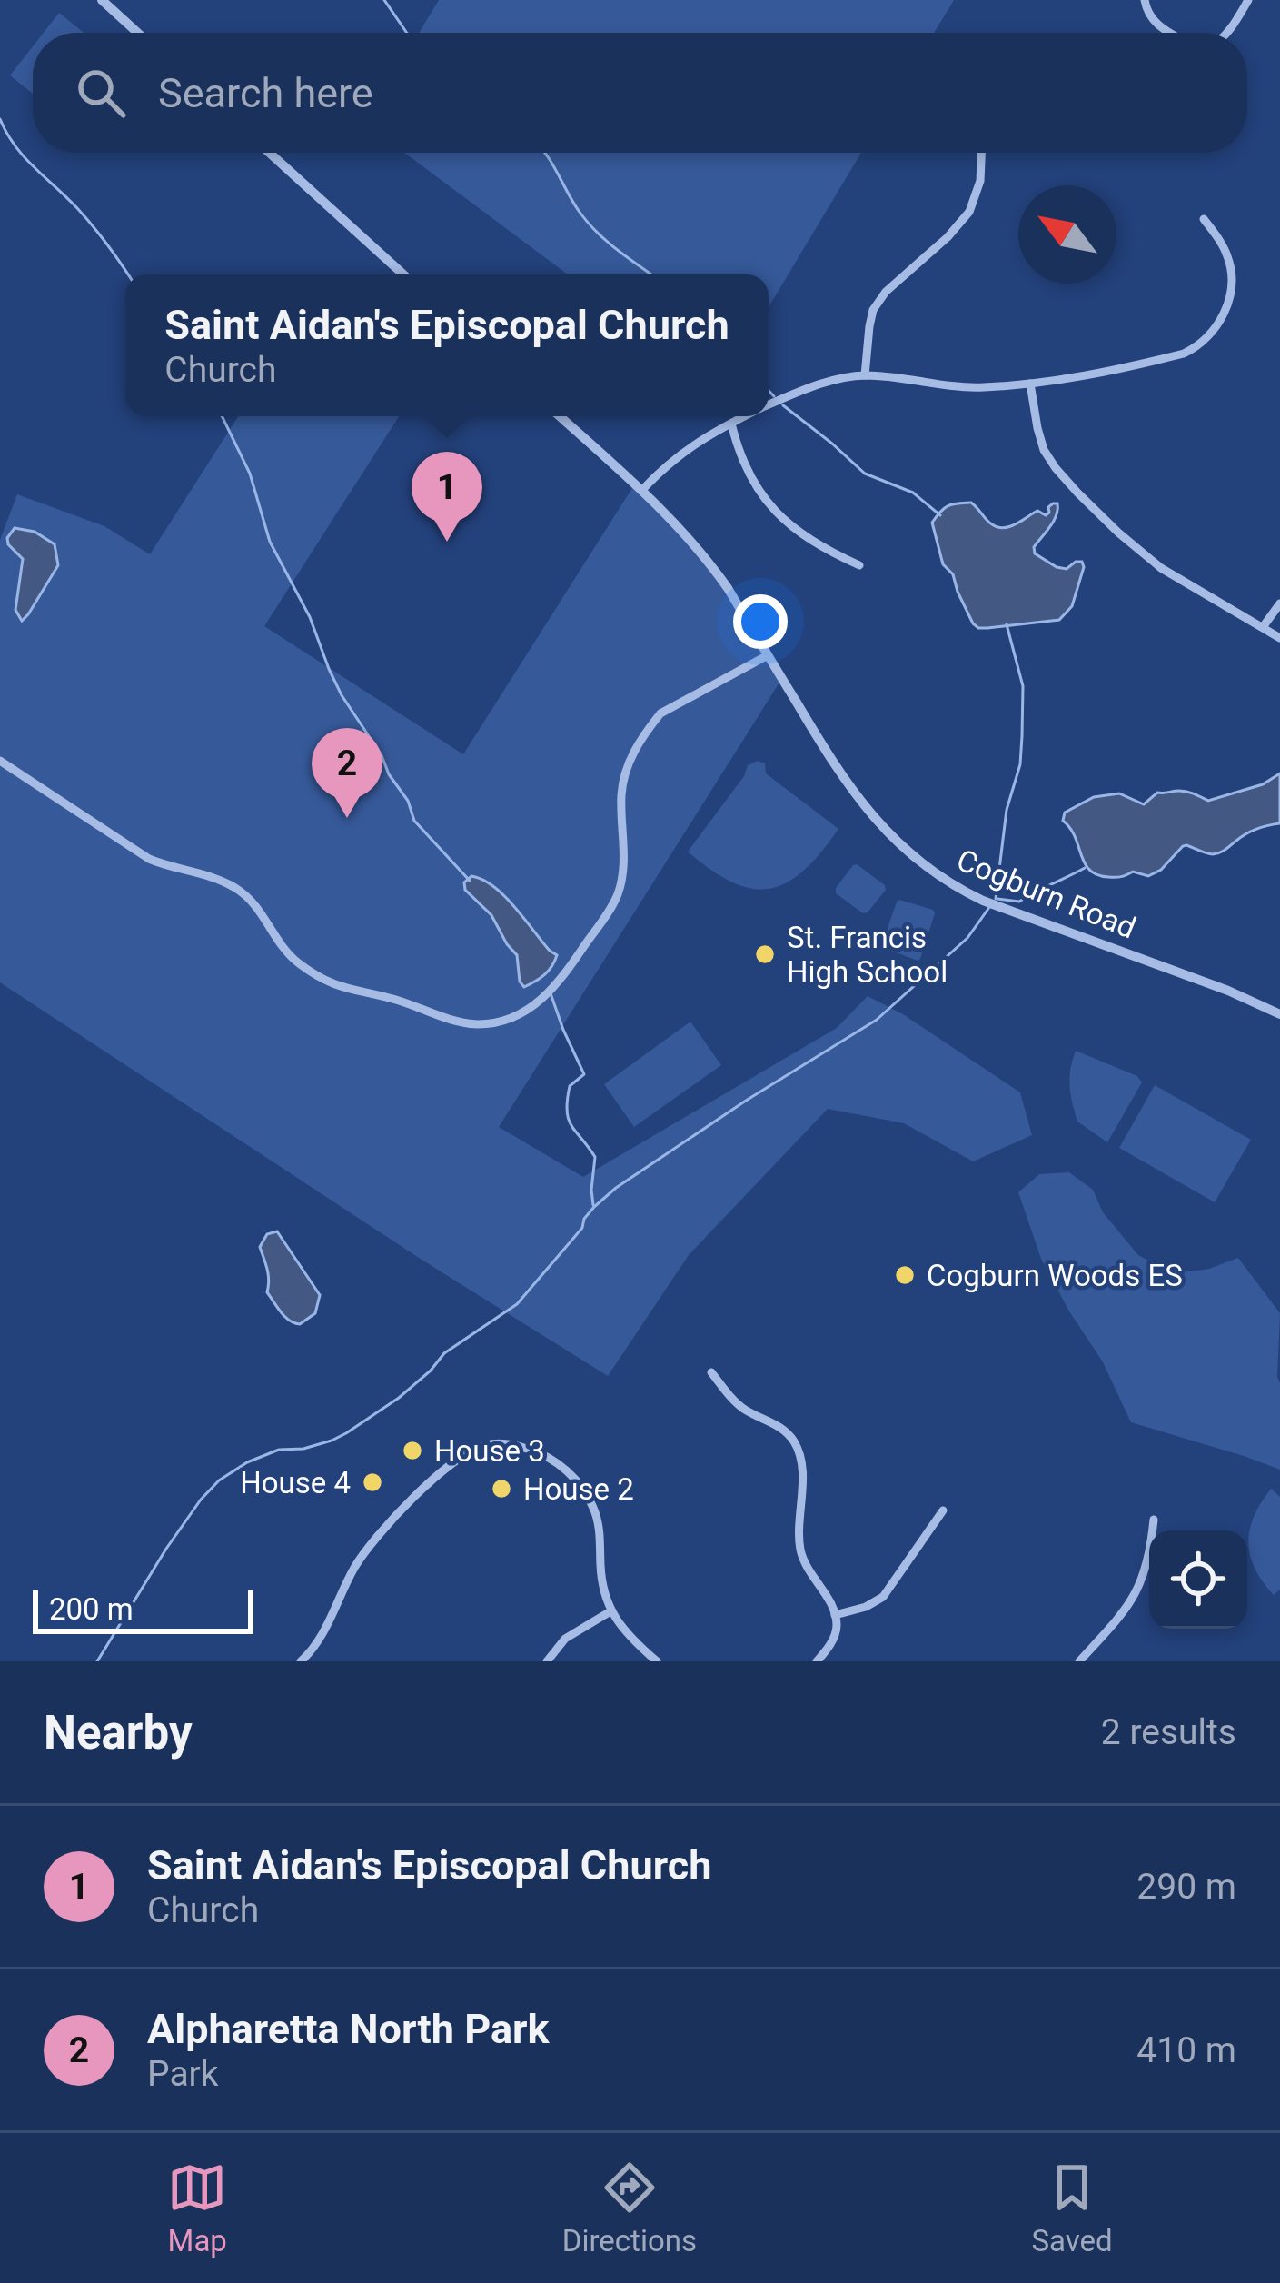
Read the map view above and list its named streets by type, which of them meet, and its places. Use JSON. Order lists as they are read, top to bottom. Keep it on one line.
{"streets":{"street":["Cogburn Road"]},"places":["St. Francis High School","Cogburn Woods ES","House 3","House 4","House 2"],"scale_bar":"200 m","north":"top left","page":{"search":"Search here","popup":["Saint Aidan's Episcopal Church","Church"],"pins":["1","2"],"scale":"200 m","heading":["Nearby","2 results"],"list":[{"mark":"1","name":"Saint Aidan's Episcopal Church","note":"Church","value":"290 m"},{"mark":"2","name":"Alpharetta North Park","note":"Park","value":"410 m"}],"nav":["Map","Directions","Saved"]}}
